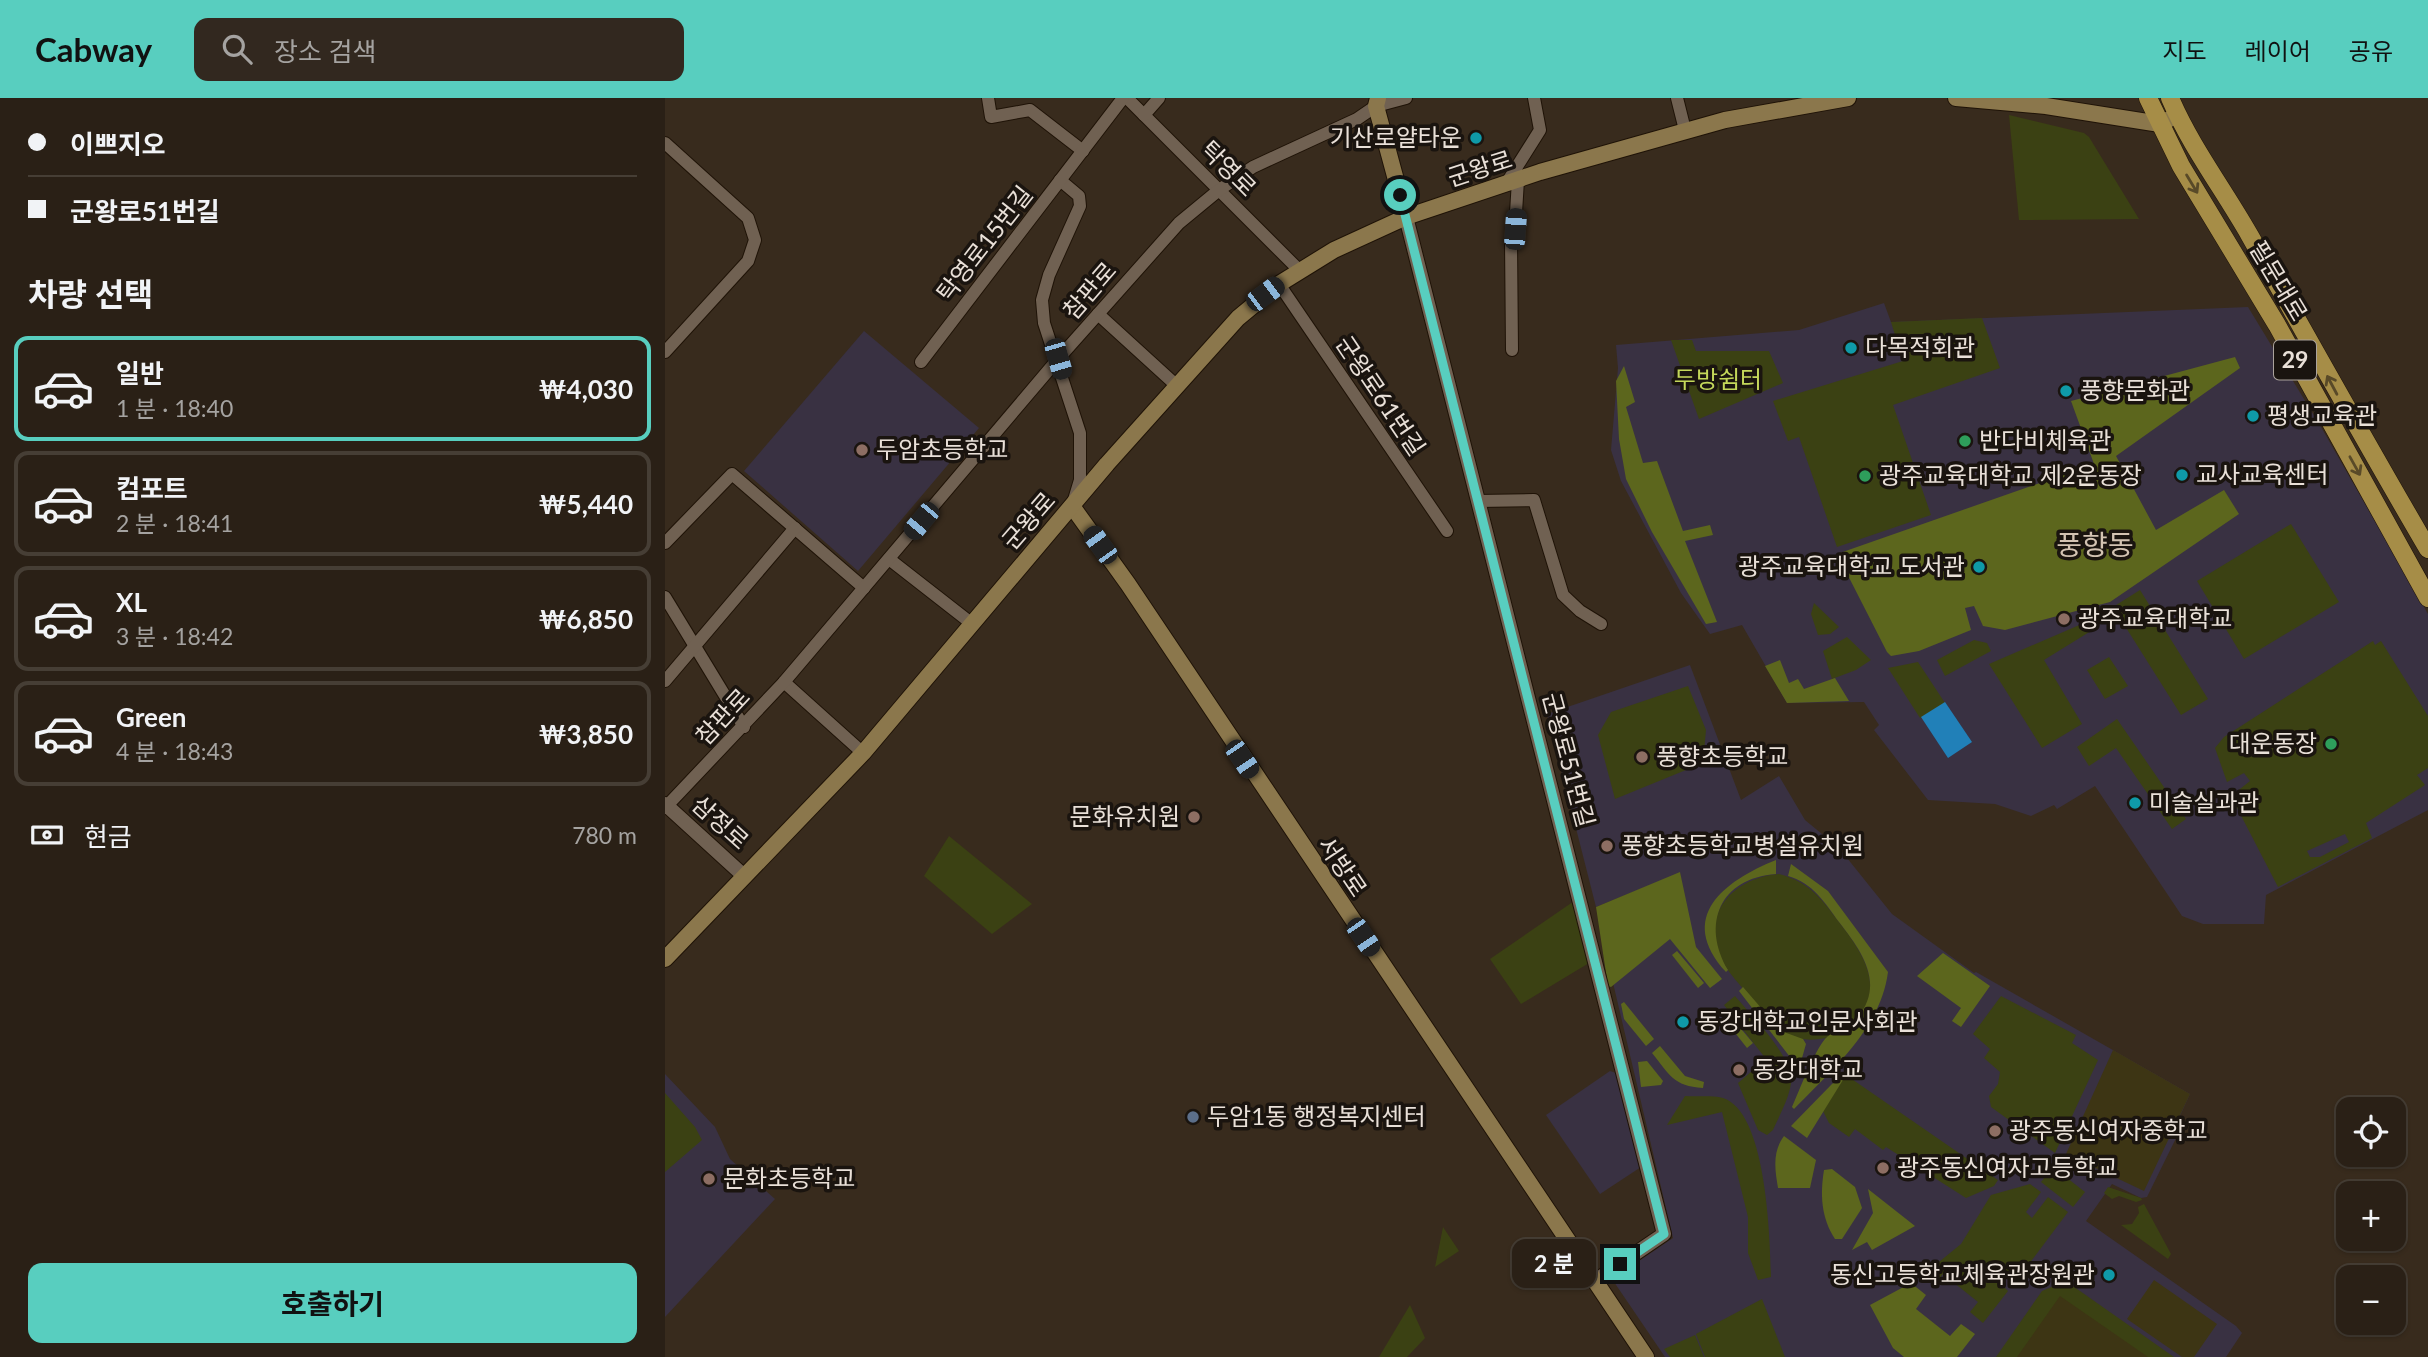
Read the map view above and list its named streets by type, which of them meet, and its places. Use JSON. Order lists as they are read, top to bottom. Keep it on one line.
{"streets":{"main road":["군왕로","필문대로","29","서방로"],"street":["탁영로","탁영로15번길","참판로","군왕로61번길","군왕로51번길","삼정로"]},"crossings":[["탁영로","군왕로"],["탁영로","탁영로15번길"],["탁영로","참판로"],["군왕로","군왕로61번길"],["군왕로","군왕로51번길"],["군왕로","삼정로"],["군왕로","서방로"],["참판로","삼정로"],["군왕로51번길","서방로"]],"districts":["풍향동"],"parks":["두방쉼터"],"places":["기산로얄타운","다목적회관","풍향문화관","평생교육관","반다비체육관","두암초등학교","교사교육센터","광주교육대학교 제2운동장","광주교육대학교 도서관","광주교육대학교","대운동장","풍향초등학교","미술실과관","문화유치원","풍향초등학교병설유치원","동강대학교인문사회관","동강대학교","두암1동 행정복지센터","광주동신여자중학교","광주동신여자고등학교","문화초등학교","동신고등학교체육관장원관"],"page":{"header":"Cabway","search":"장소 검색","nav":["지도","레이어","공유"],"banner":["이쁘지오","군왕로51번길"],"heading":"차량 선택","list":[{"name":"일반","note":"1 분 · 18:40","value":"₩4,030"},{"name":"컴포트","note":"2 분 · 18:41","value":"₩5,440"},{"name":"XL","note":"3 분 · 18:42","value":"₩6,850"},{"name":"Green","note":"4 분 · 18:43","value":"₩3,850"}],"pay":["현금","780 m"],"map_buttons":["+","−"],"bubble":"2 분","buttons":"호출하기"}}
